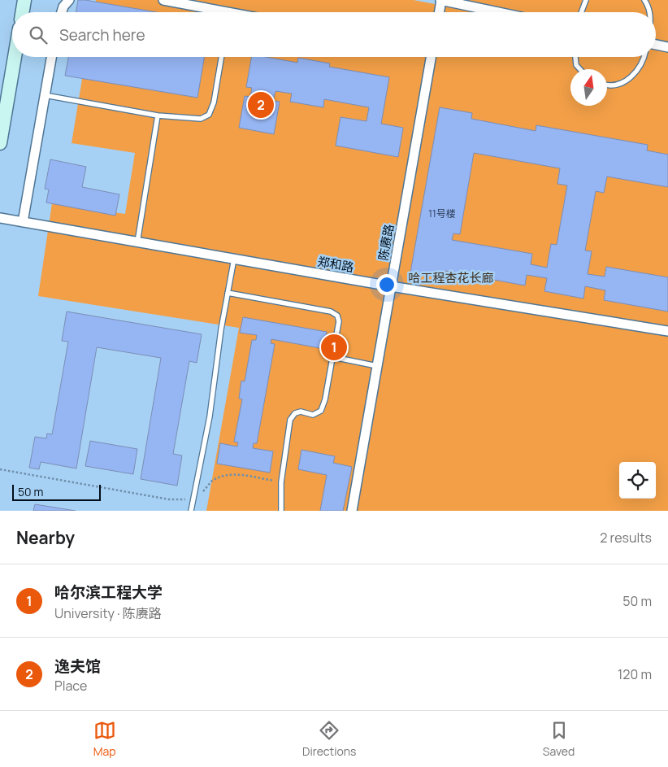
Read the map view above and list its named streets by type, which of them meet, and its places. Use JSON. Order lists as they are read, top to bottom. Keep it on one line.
{"streets":{"street":["陈赓路","郑和路"]},"crossings":[["陈赓路","郑和路"]],"parks":["哈工程杏花长廊"],"house_numbers":["11号楼"],"scale_bar":"50 m","north":"top","page":{"search":"Search here","pins":["2","1"],"scale":"50 m","heading":["Nearby","2 results"],"list":[{"mark":"1","name":"哈尔滨工程大学","note":"University · 陈赓路","value":"50 m"},{"mark":"2","name":"逸夫馆","note":"Place","value":"120 m"}],"nav":["Map","Directions","Saved"]}}
